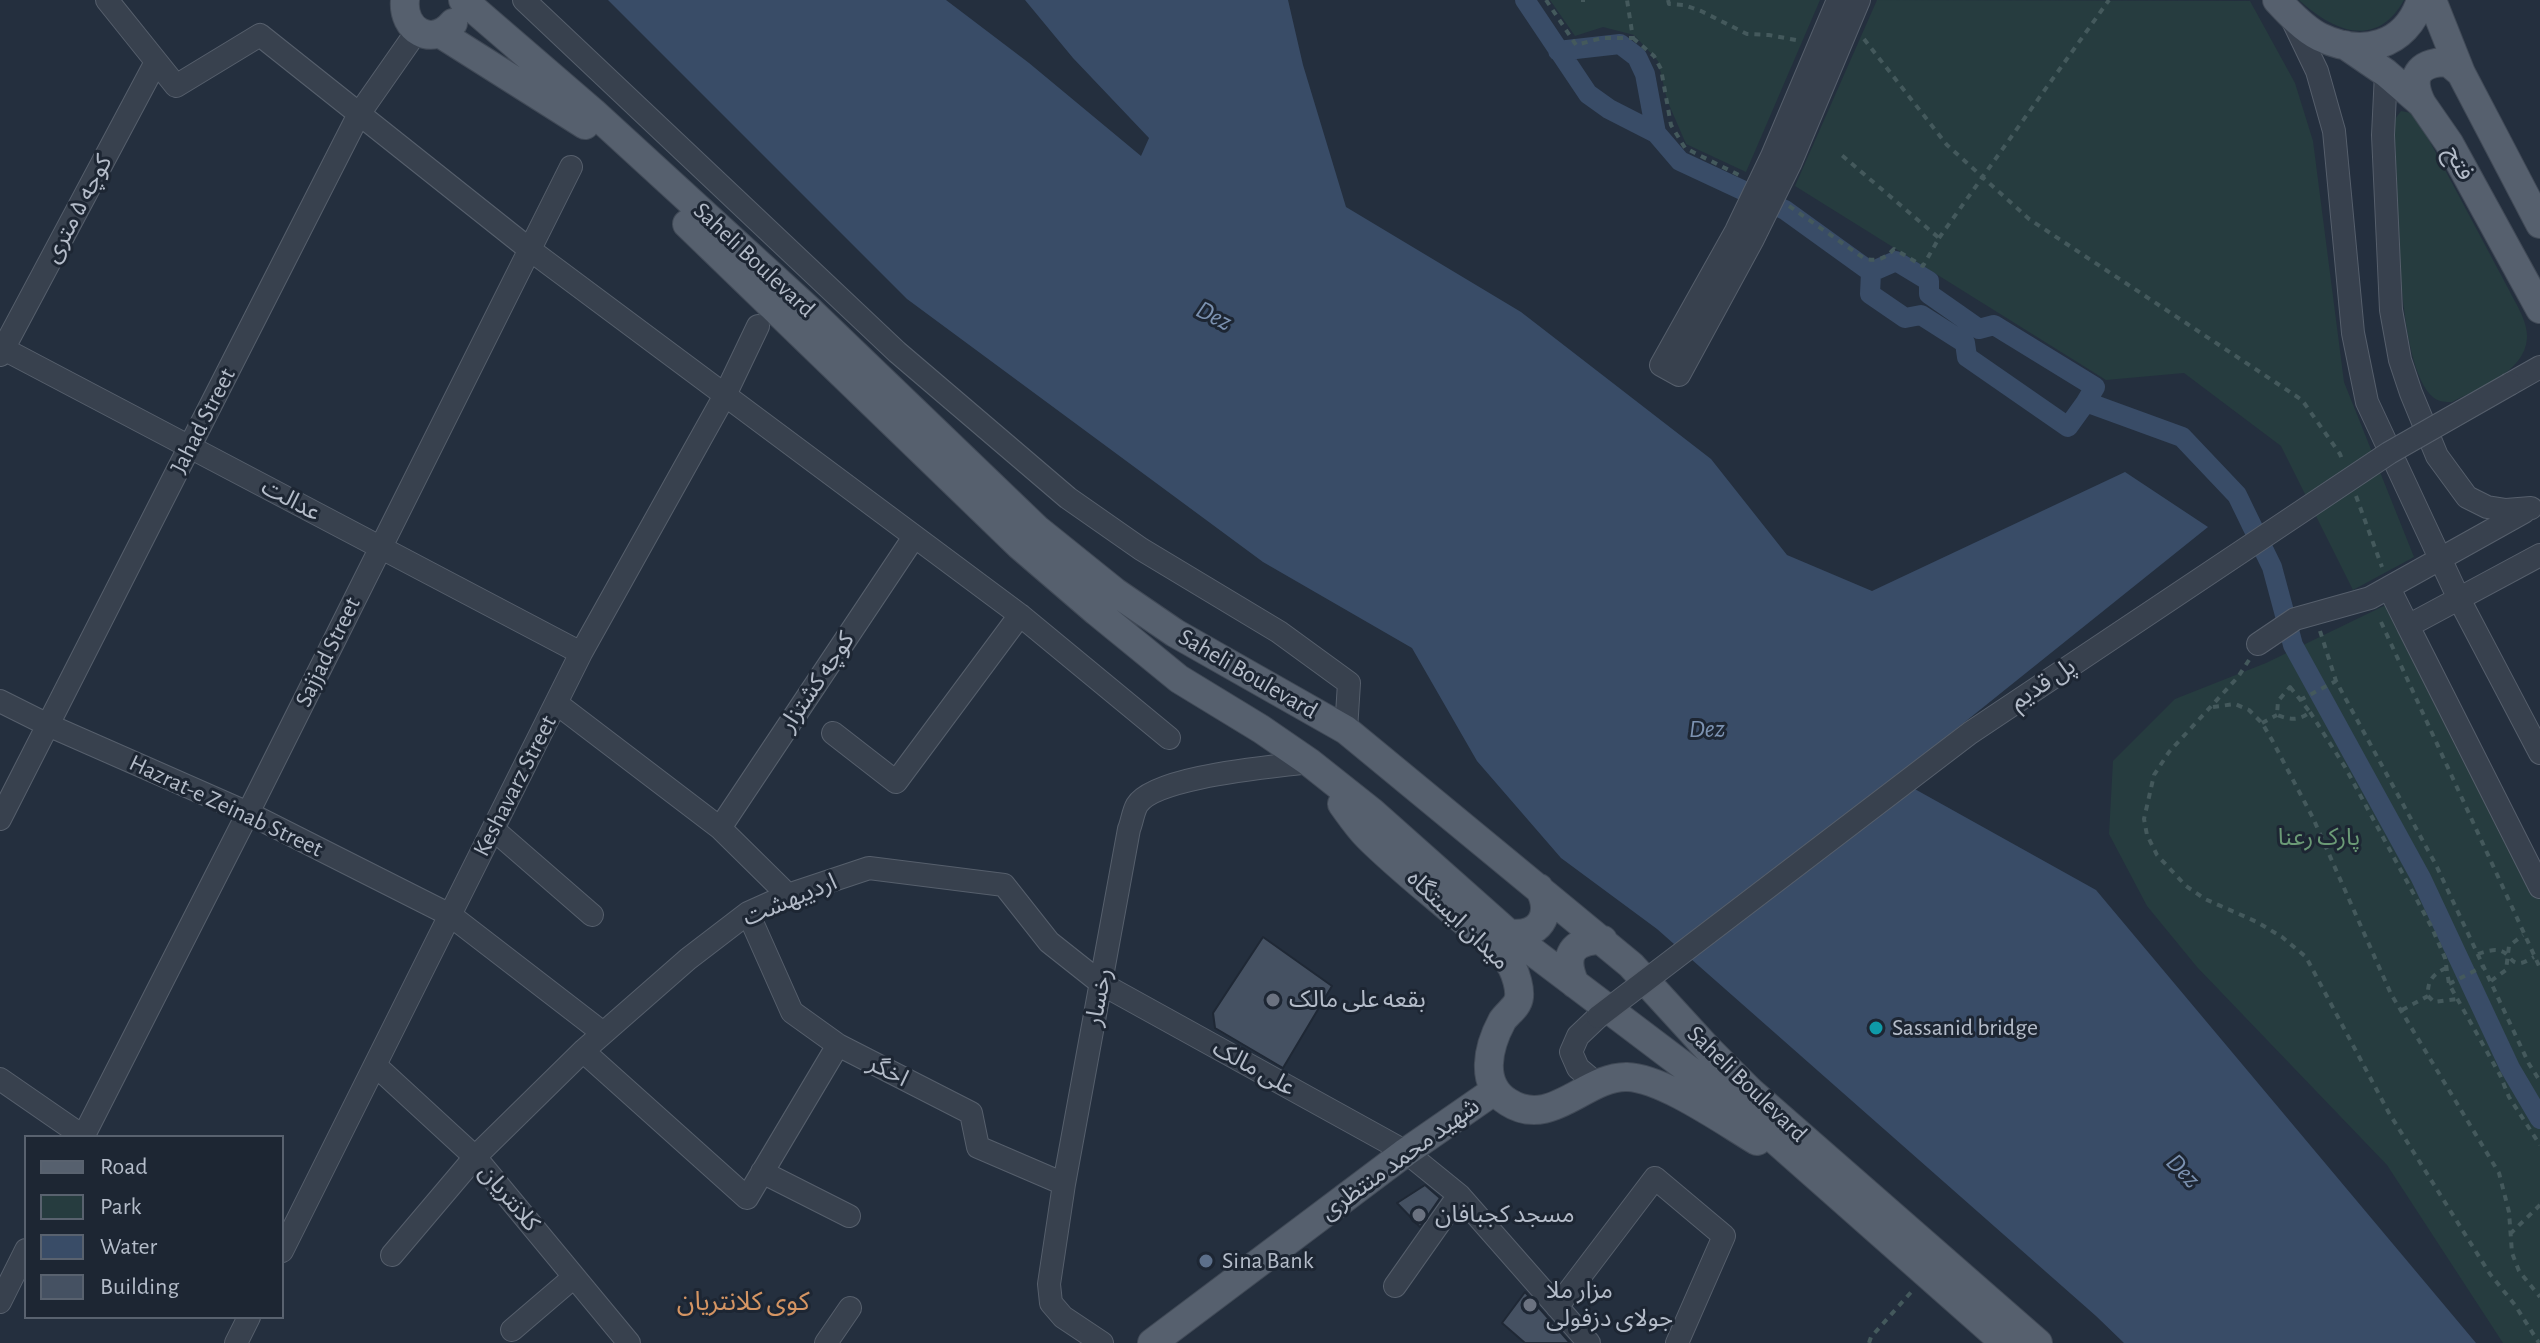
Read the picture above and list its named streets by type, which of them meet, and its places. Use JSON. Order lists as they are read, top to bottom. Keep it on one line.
{"streets":{"main road":["فتح","Saheli Boulevard","میدان ایستگاه","شهید محمد منتظری"],"street":["کوچه ۵ متری","Jahad Street","عدالت","Sajjad Street","کوچه کشتزار","پل قدیم","Keshavarz Street","Hazrat-e Zeinab Street","اردیبهشت","رخسار","علی مالک","اخگر","کلانتریان"]},"crossings":[["کوچه ۵ متری","عدالت"],["Saheli Boulevard","Jahad Street"],["Saheli Boulevard","میدان ایستگاه"],["Saheli Boulevard","رخسار"],["Jahad Street","عدالت"],["Jahad Street","Hazrat-e Zeinab Street"],["عدالت","Sajjad Street"],["عدالت","Keshavarz Street"],["Sajjad Street","Hazrat-e Zeinab Street"],["Keshavarz Street","Hazrat-e Zeinab Street"],["Keshavarz Street","کلانتریان"],["Hazrat-e Zeinab Street","اردیبهشت"],["اردیبهشت","رخسار"],["اردیبهشت","علی مالک"],["اردیبهشت","اخگر"],["اردیبهشت","کلانتریان"],["میدان ایستگاه","رخسار"],["میدان ایستگاه","شهید محمد منتظری"],["رخسار","علی مالک"],["رخسار","اخگر"],["علی مالک","شهید محمد منتظری"]],"districts":["کوی کلانتریان"],"water":["Dez"],"parks":["پارک رعنا"],"places":["بقعه علی مالک","Sassanid bridge","مسجد کجبافان","Sina Bank","مزار ملا جولای دزفولی"],"legend":["Road","Park","Water","Building"]}
